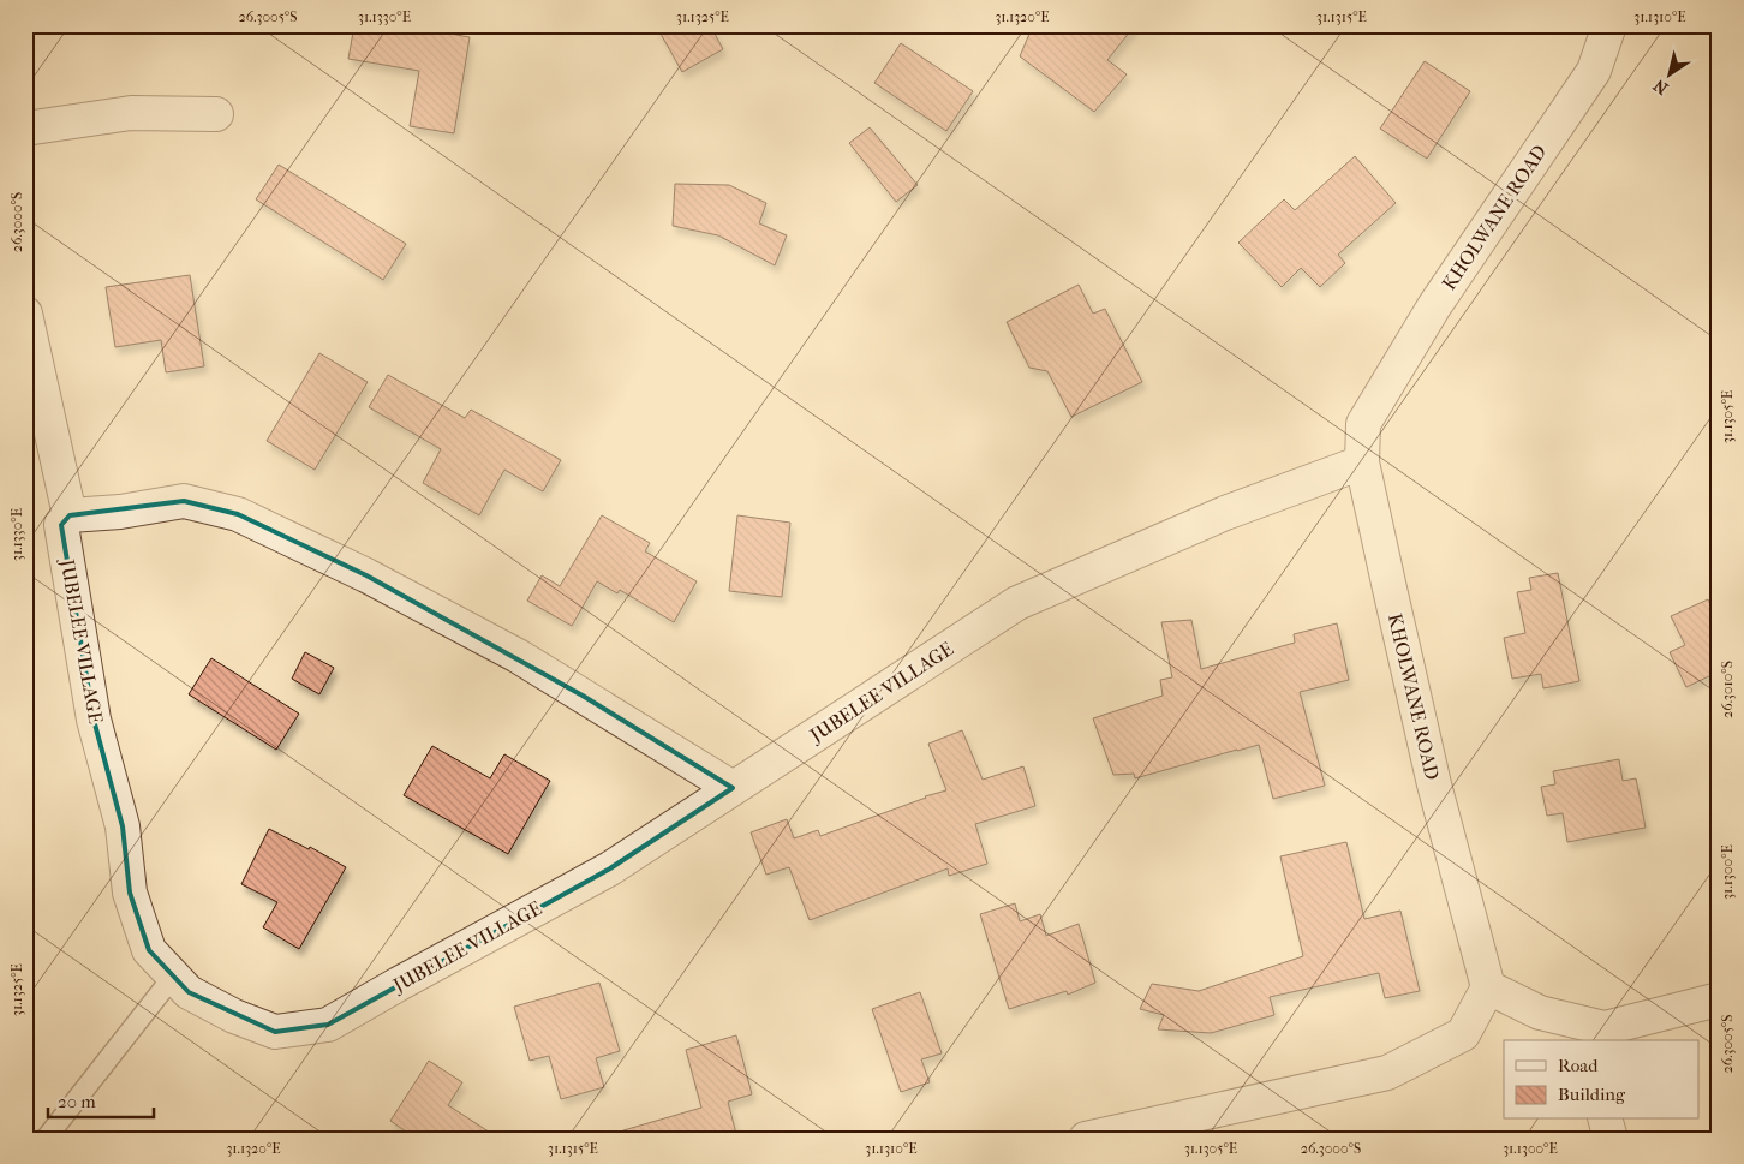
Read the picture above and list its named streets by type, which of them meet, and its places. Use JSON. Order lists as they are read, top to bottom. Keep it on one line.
{"streets":{"street":["KHOLWANE ROAD","JUBELEE VILLAGE"]},"crossings":[["KHOLWANE ROAD","JUBELEE VILLAGE"]],"legend":["Road","Building"],"scale_bar":"20 m","north":"bottom left","coordinates":["26.3005°S","31.1330°E","31.1325°E","31.1320°E","31.1315°E","31.1310°E","26.3000°S","31.1305°E","26.3010°S","31.1300°E"]}
